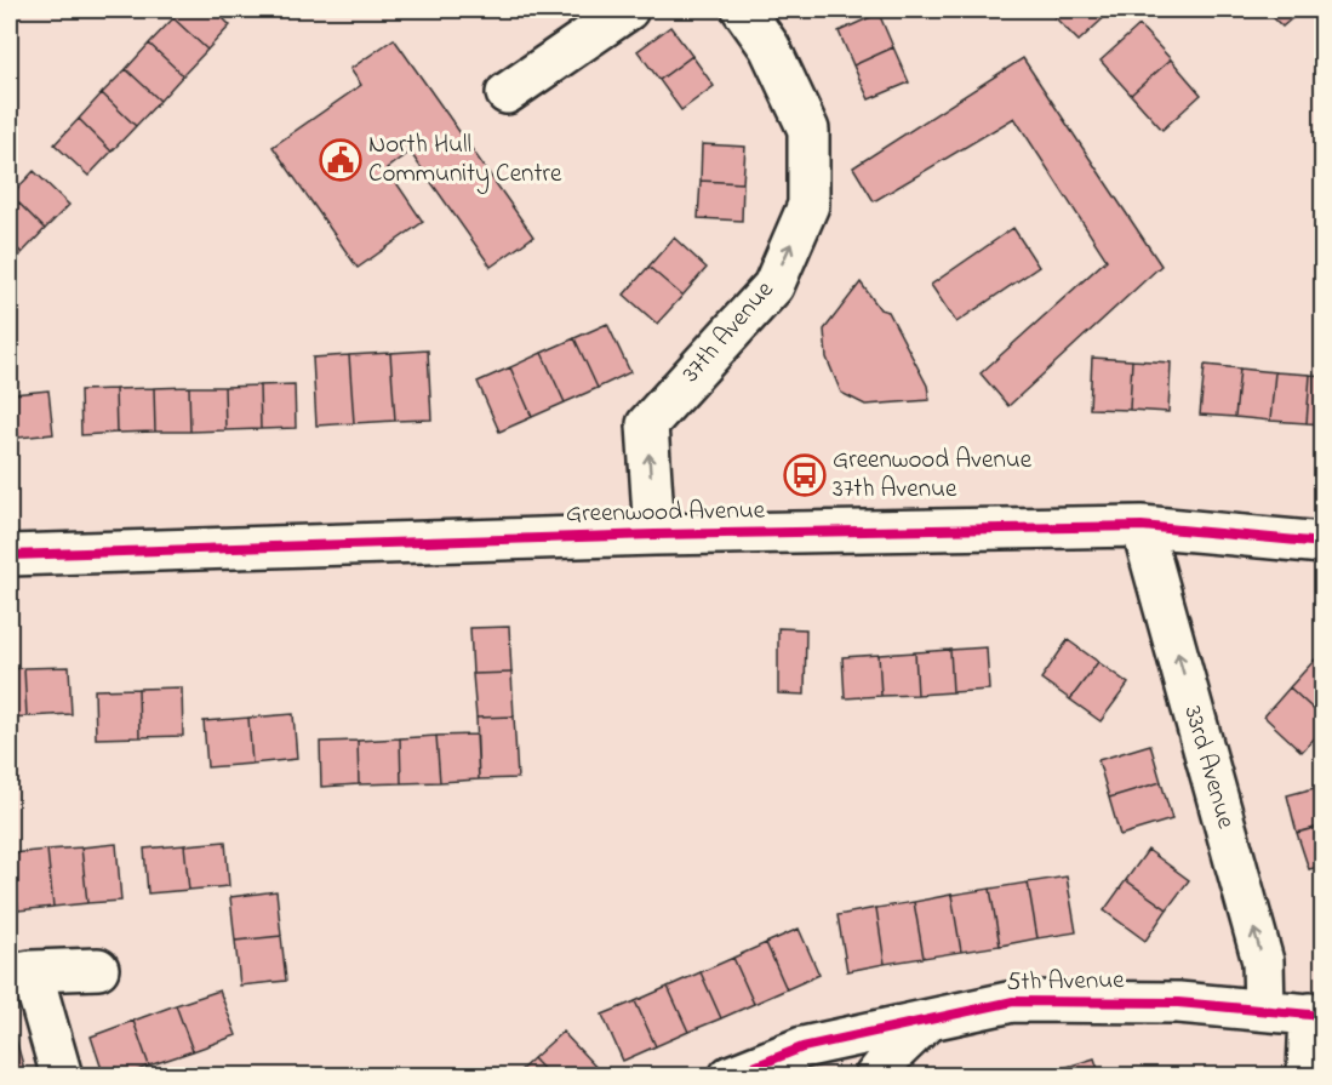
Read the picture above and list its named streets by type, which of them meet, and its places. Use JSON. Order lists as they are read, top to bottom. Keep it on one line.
{"streets":{"street":["37th Avenue","Greenwood Avenue","33rd Avenue","5th Avenue"]},"crossings":[["37th Avenue","Greenwood Avenue"],["Greenwood Avenue","33rd Avenue"],["33rd Avenue","5th Avenue"]],"one_way":["37th Avenue","33rd Avenue"],"places":{"public building":["North Hull Community Centre"],"bus stop":["Greenwood Avenue 37th Avenue"]}}
